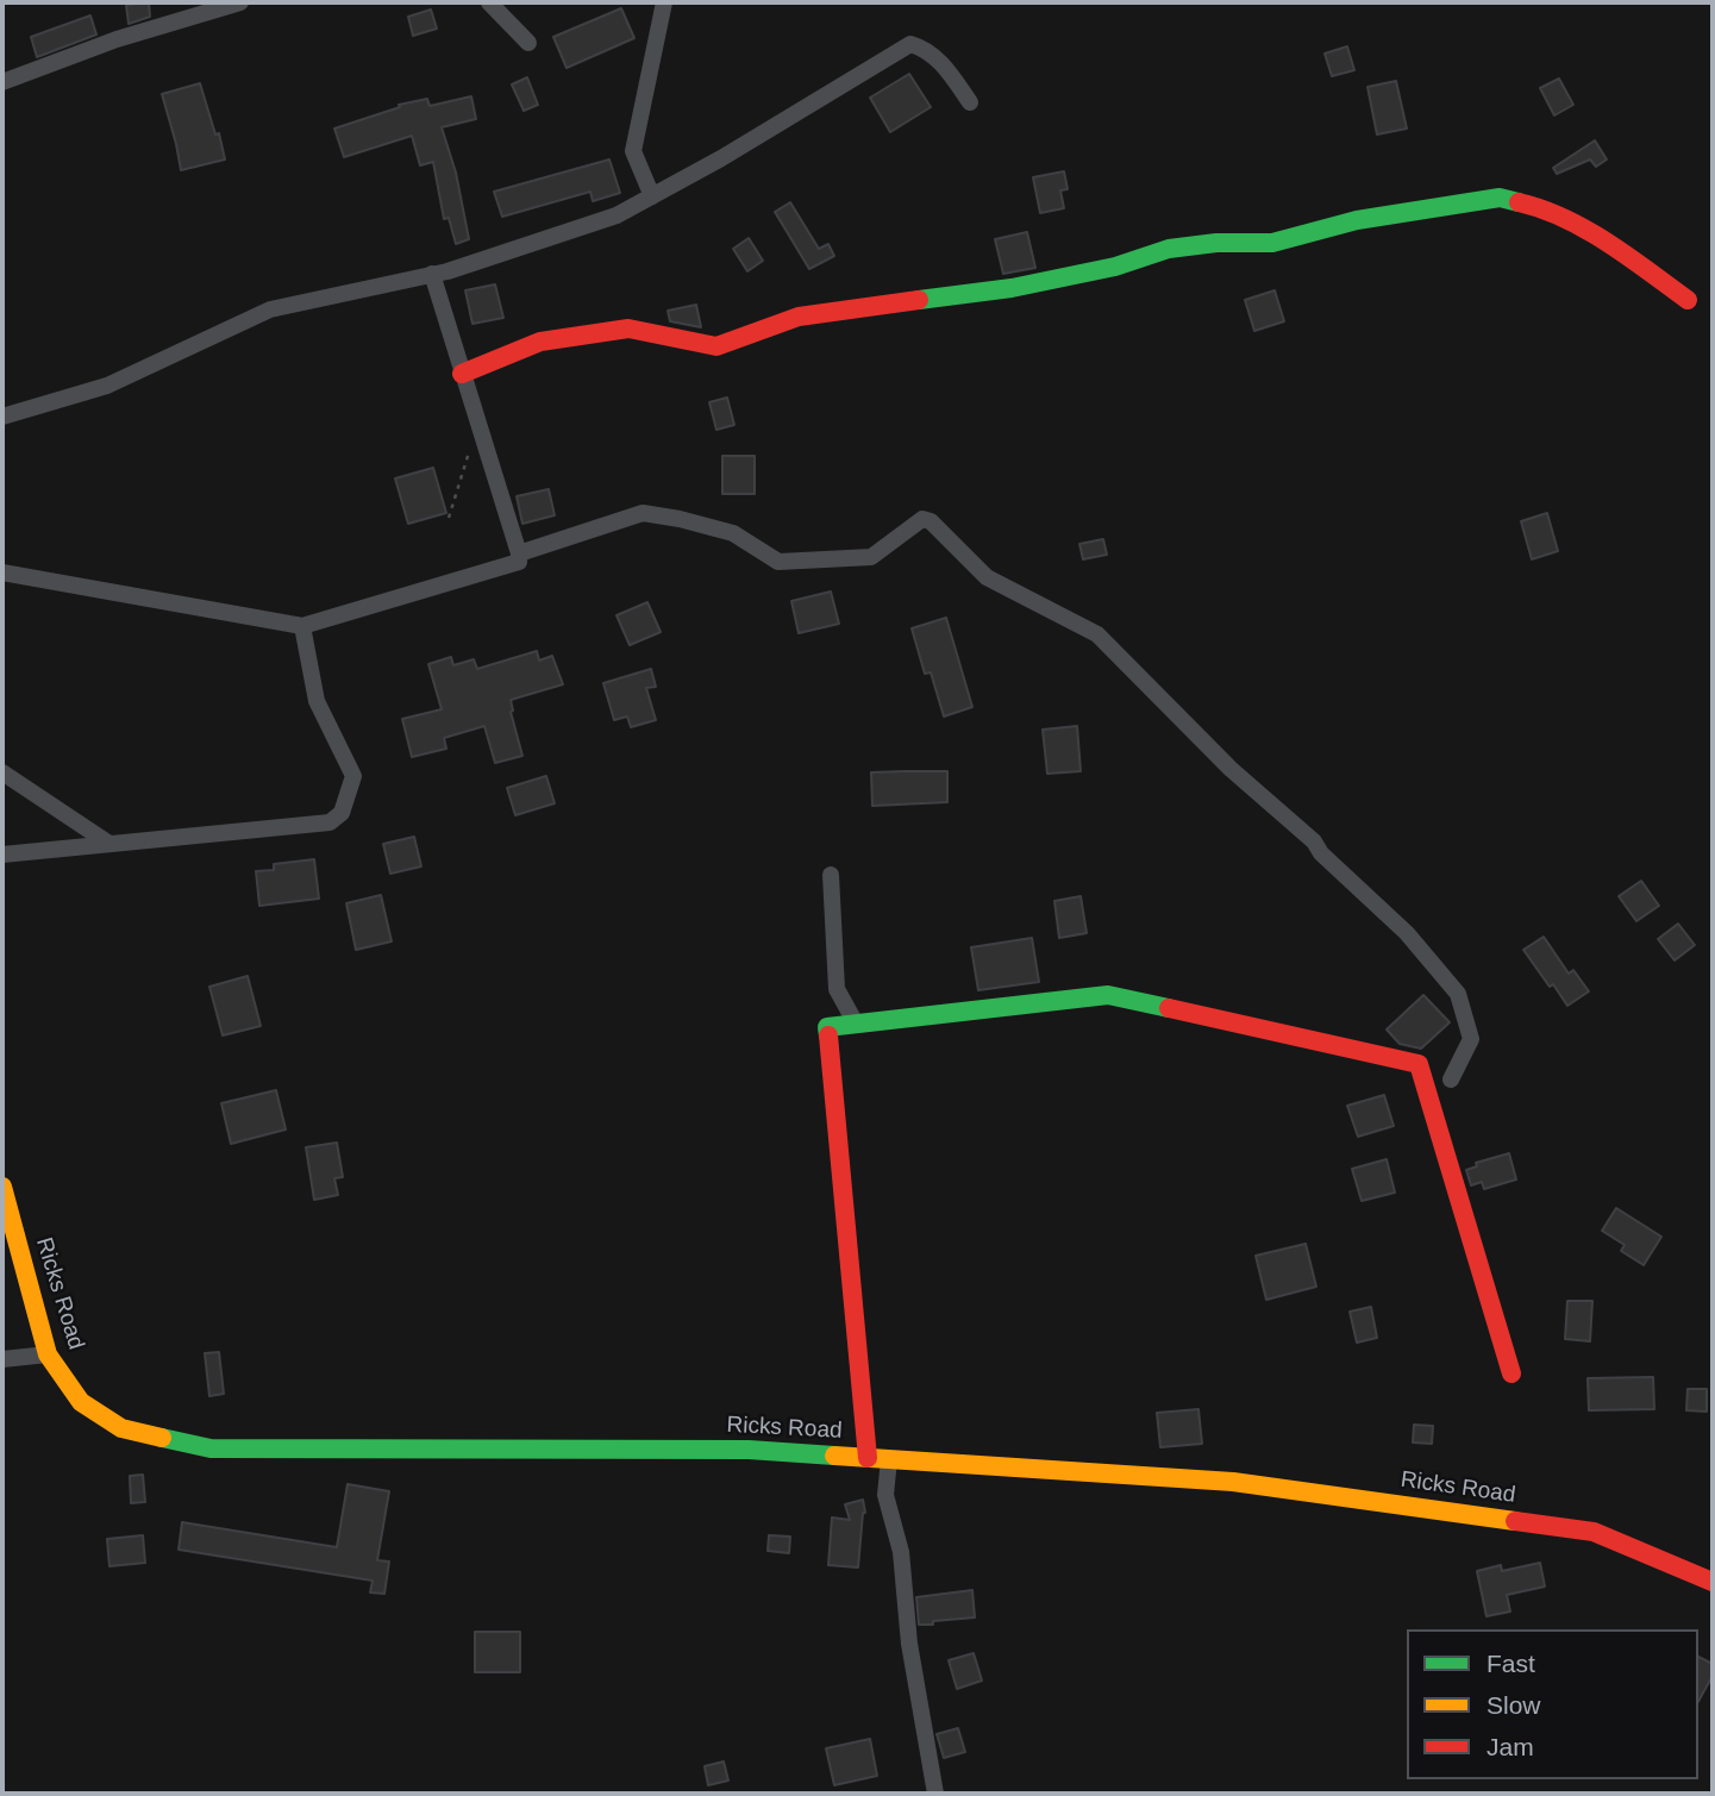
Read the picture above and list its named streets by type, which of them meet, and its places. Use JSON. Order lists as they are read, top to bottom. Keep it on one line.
{"streets":{"street":["Ricks Road"]},"legend":["Fast","Slow","Jam"]}
